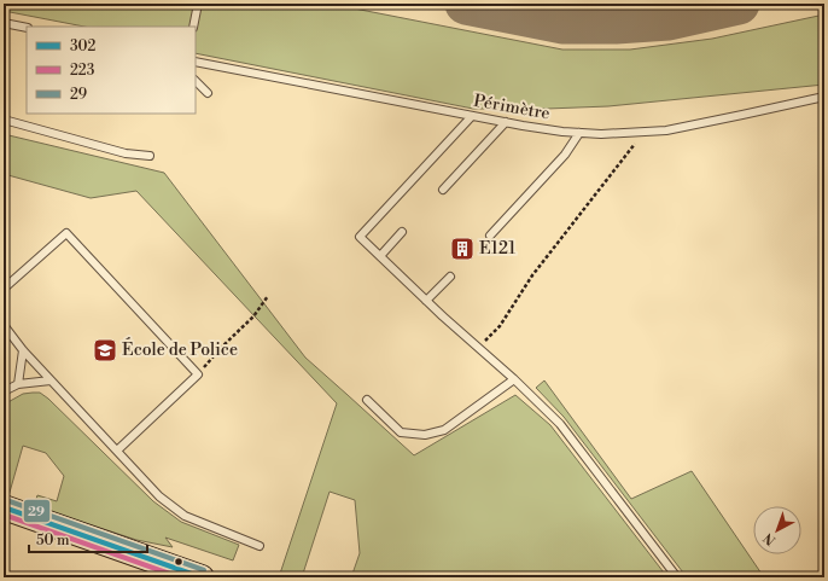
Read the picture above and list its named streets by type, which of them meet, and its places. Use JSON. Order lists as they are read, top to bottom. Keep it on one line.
{"streets":{"lane":["Périmètre"]},"places":{"building":["E121"],"school or university":["École de Police"]},"lines":["transit line 29","transit line 302","transit line 223"],"legend":["302","223","29"],"scale_bar":"50 m","north":"bottom left"}
